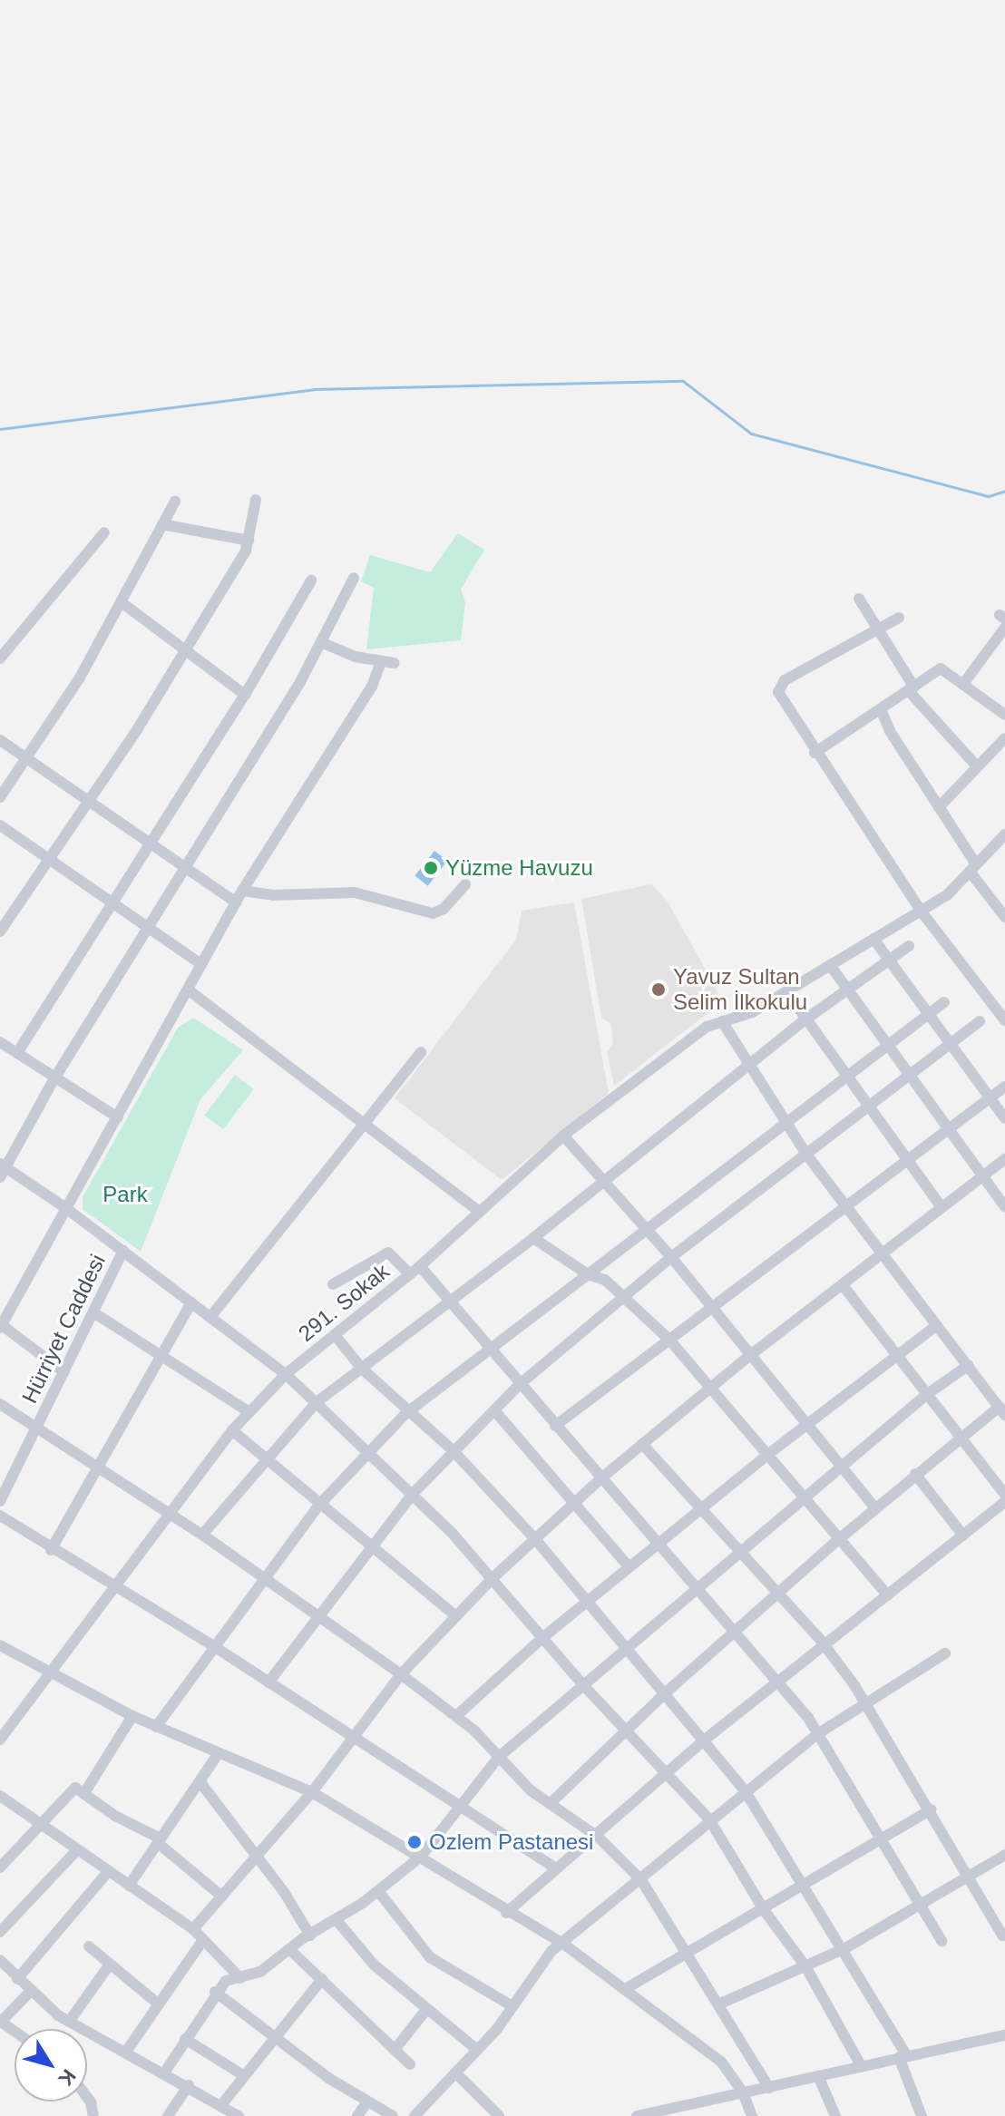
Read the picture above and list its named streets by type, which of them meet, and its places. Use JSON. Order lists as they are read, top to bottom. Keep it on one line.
{"streets":{"street":["291. Sokak","Hürriyet Caddesi"]},"parks":["Park"],"places":["Yüzme Havuzu","Yavuz Sultan Selim İlkokulu","Ozlem Pastanesi"],"north":"bottom right"}
